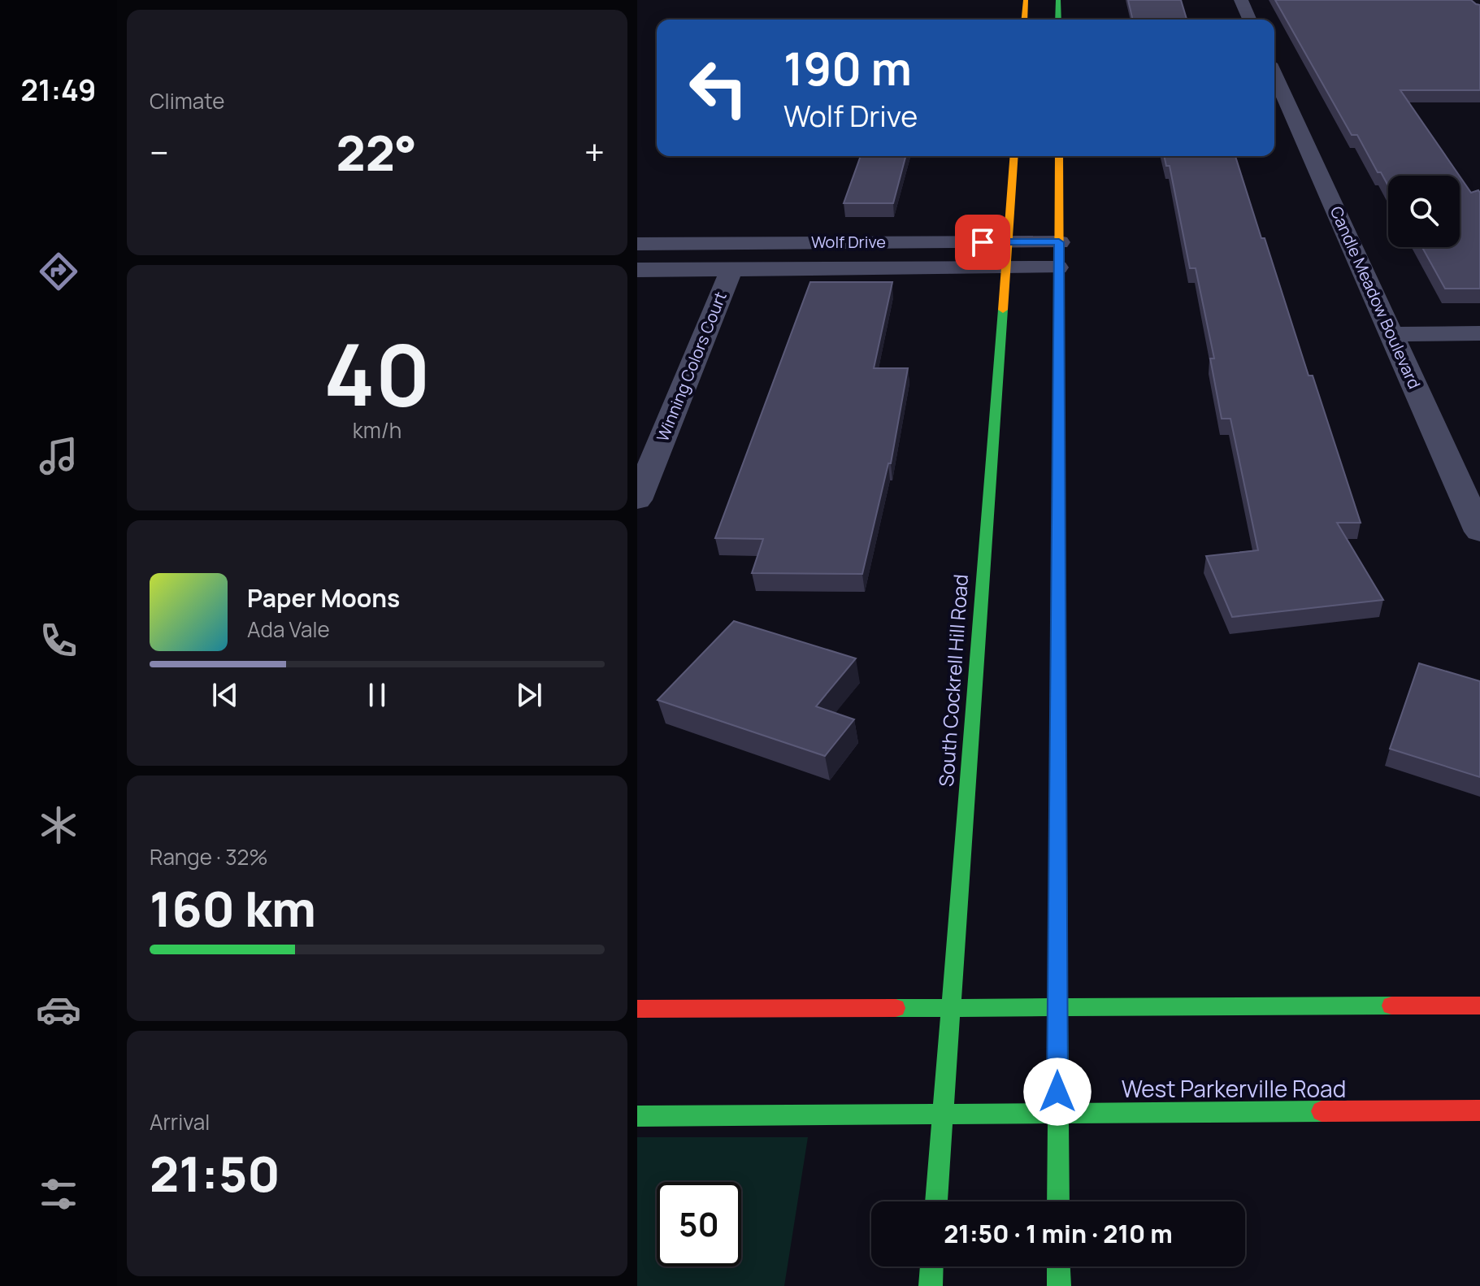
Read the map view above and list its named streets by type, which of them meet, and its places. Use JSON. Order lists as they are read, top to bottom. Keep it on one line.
{"streets":{"main road":["South Cockrell Hill Road","West Parkerville Road"],"street":["Wolf Drive","Candle Meadow Boulevard","Winning Colors Court"]},"crossings":[["Wolf Drive","Winning Colors Court"],["Wolf Drive","South Cockrell Hill Road"],["South Cockrell Hill Road","West Parkerville Road"]],"page":{"tabs":"21:49","tile":["Climate",["40","km/h"],["Range · 32%","160 km"],["Arrival","21:50"]],"turn":["190 m","Wolf Drive"],"heat":["−","22°","+"],"song":["Paper Moons","Ada Vale"],"limit":"50","trip":"21:50 · 1 min · 210 m"}}
